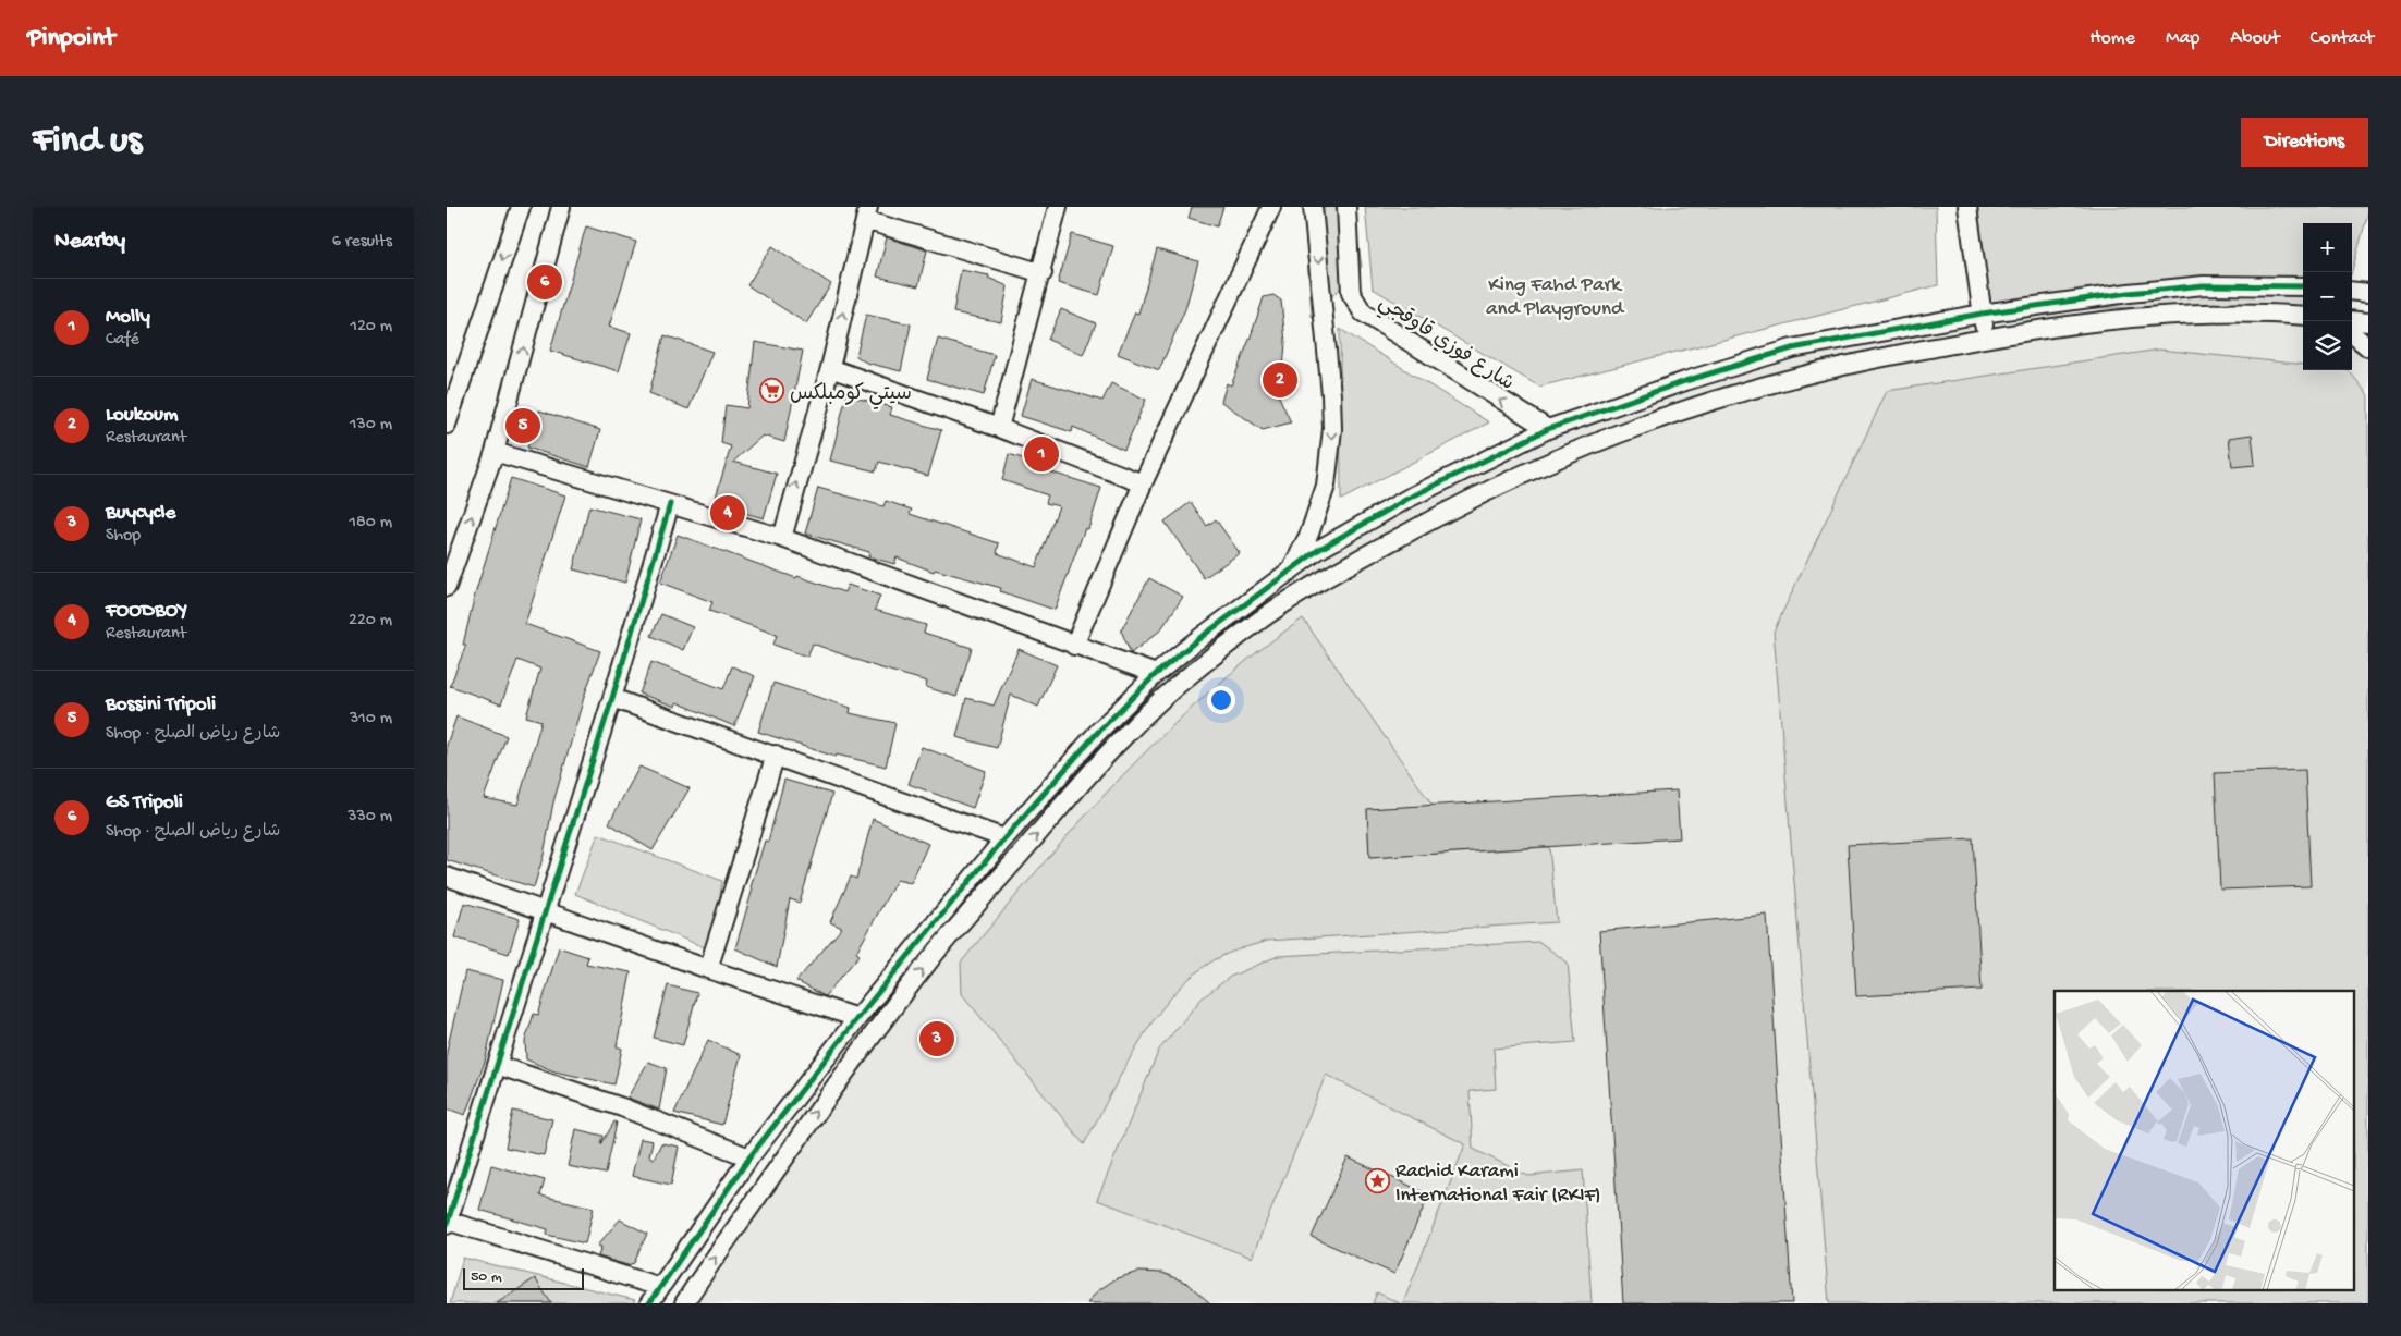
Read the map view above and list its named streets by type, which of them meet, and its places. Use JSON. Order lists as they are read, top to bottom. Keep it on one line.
{"streets":{"street":["شارع فوزي قاوقجي"]},"one_way":["شارع فوزي قاوقجي"],"parks":["King Fahd Park and Playground"],"places":{"supermarket":["سيتي كومبلكس"],"place":["Rachid Karami International Fair (RKIF)"]},"scale_bar":"50 m","page":{"header":"Pinpoint","nav":["Home","Map","About","Contact"],"buttons":"Directions","title":"Find us","heading":["Nearby","6 results"],"map_buttons":["+","−"],"pins":["6","2","5","1","4","3"],"list":[{"mark":"1","name":"Molly","note":"Café","value":"120 m"},{"mark":"2","name":"Loukoum","note":"Restaurant","value":"130 m"},{"mark":"3","name":"Buycycle","note":"Shop","value":"180 m"},{"mark":"4","name":"FOODBOY","note":"Restaurant","value":"220 m"},{"mark":"5","name":"Bossini Tripoli","note":"Shop · شارع رياض الصلح","value":"310 m"},{"mark":"6","name":"GS Tripoli","note":"Shop · شارع رياض الصلح","value":"330 m"}],"scale":"50 m"}}
